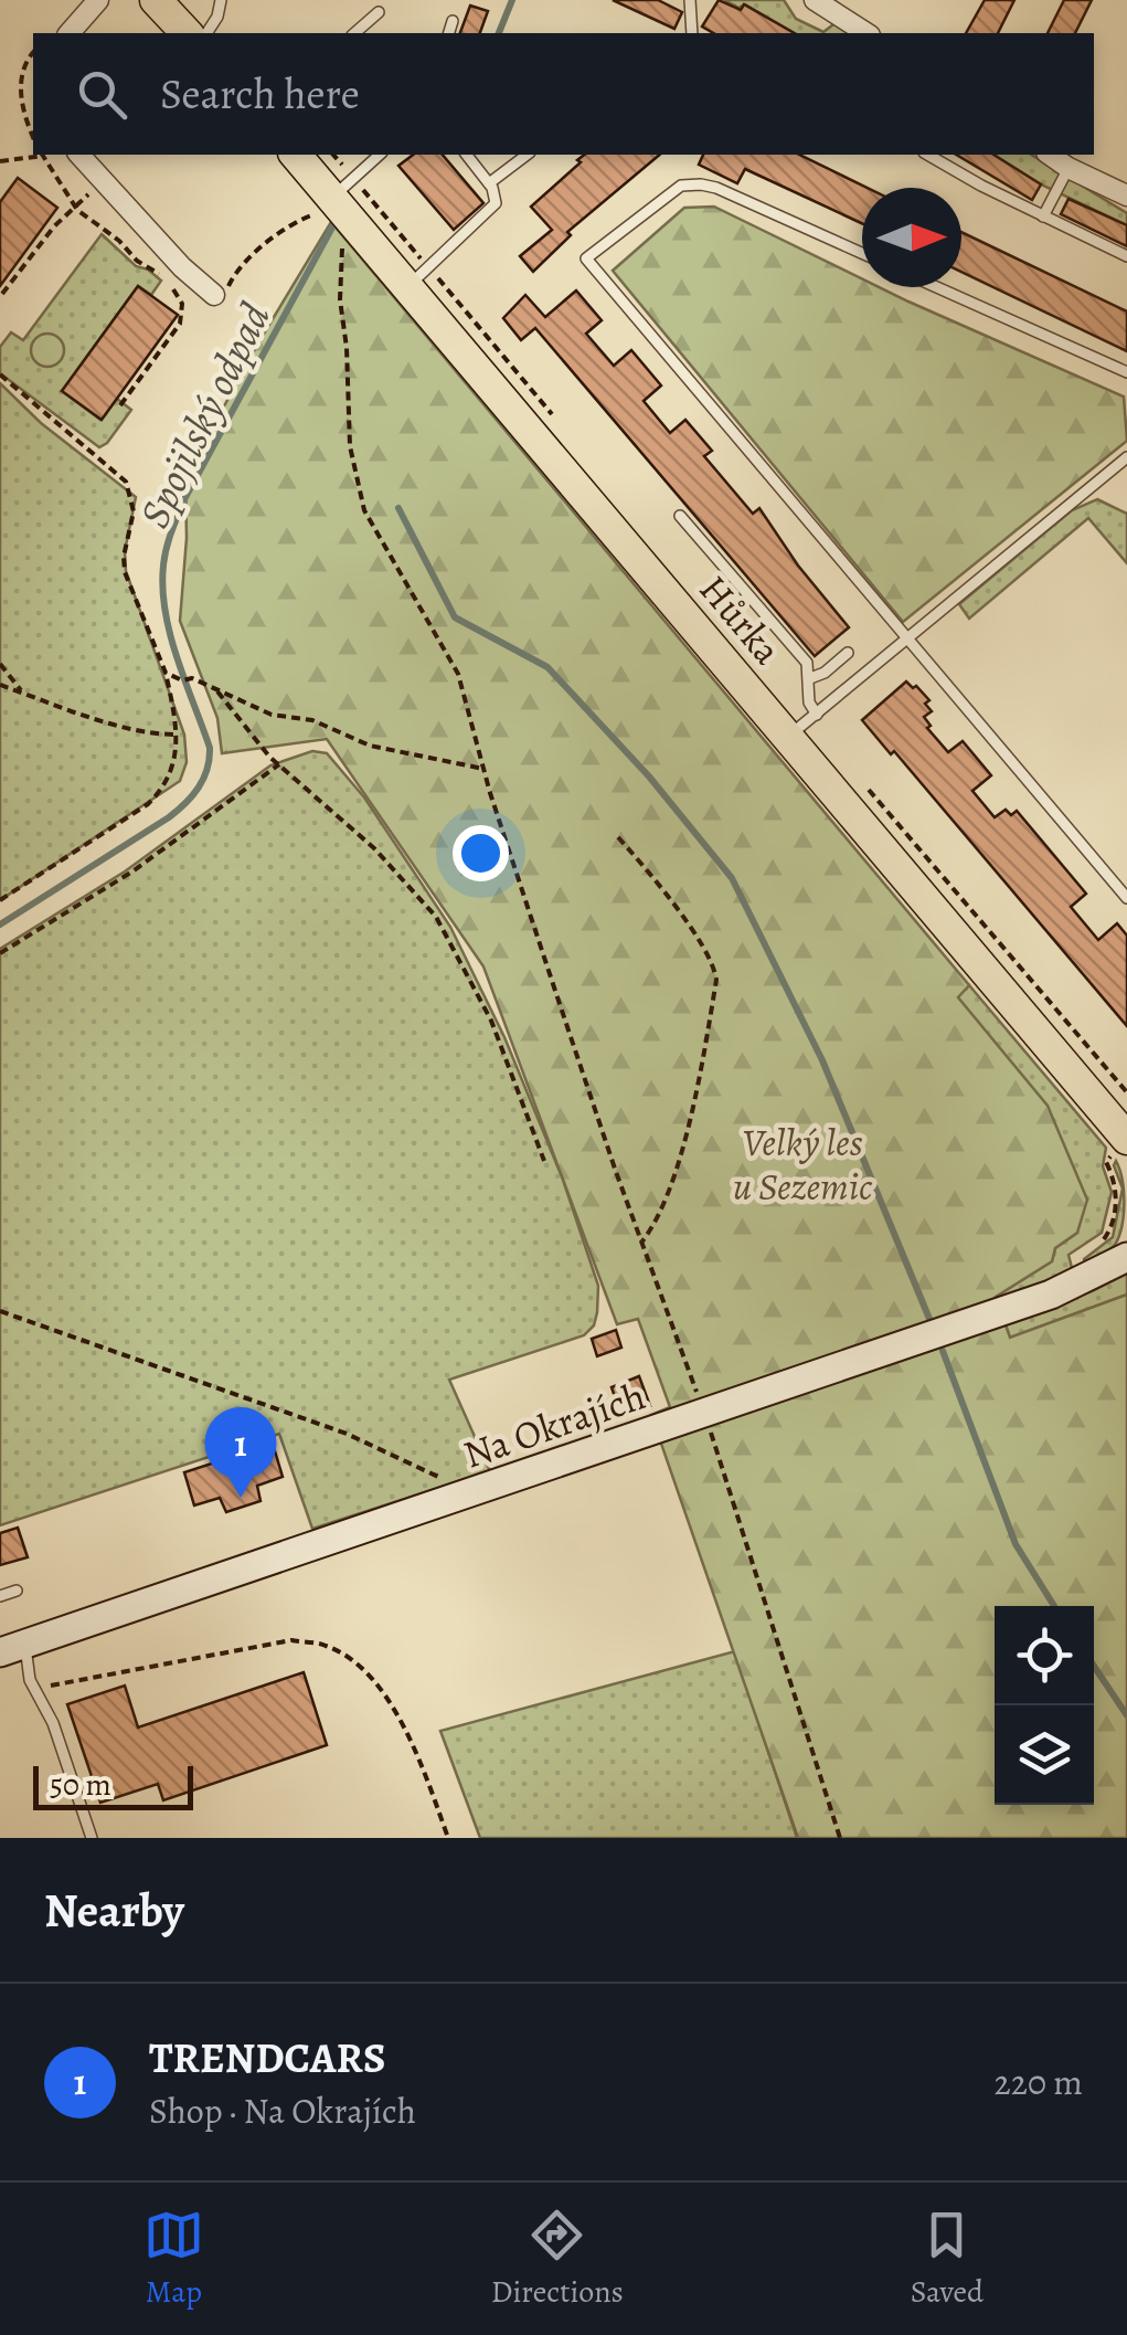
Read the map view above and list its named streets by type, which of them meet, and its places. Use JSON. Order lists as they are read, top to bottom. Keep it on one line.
{"streets":{"main road":["Hůrka"],"street":["Na Okrajích"]},"water":["Spojilský odpad"],"parks":["Velký les u Sezemic"],"scale_bar":"50 m","north":"right","page":{"search":"Search here","pins":"1","scale":"50 m","heading":"Nearby","list":[{"mark":"1","name":"TRENDCARS","note":"Shop · Na Okrajích","value":"220 m"}],"nav":["Map","Directions","Saved"]}}
